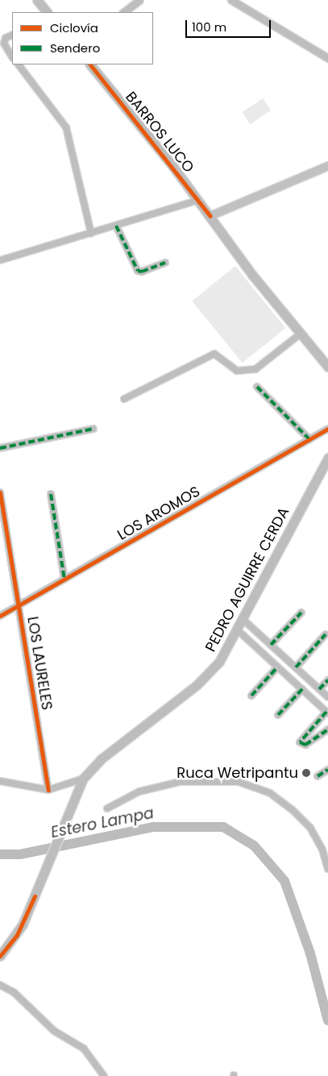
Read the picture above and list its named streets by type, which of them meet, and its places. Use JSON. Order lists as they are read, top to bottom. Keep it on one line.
{"streets":{"main road":["BARROS LUCO","PEDRO AGUIRRE CERDA"],"street":["LOS AROMOS","LOS LAURELES"]},"crossings":[["LOS AROMOS","LOS LAURELES"]],"water":["Estero Lampa"],"places":["Ruca Wetripantu"],"legend":["Ciclovía","Sendero"],"scale_bar":"100 m"}
